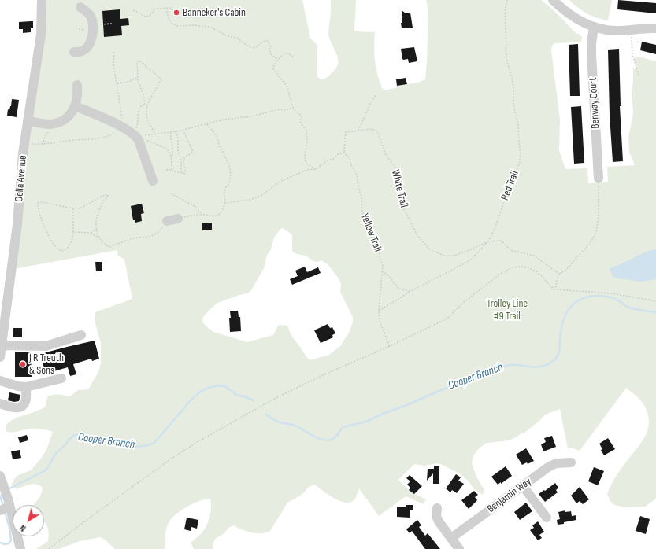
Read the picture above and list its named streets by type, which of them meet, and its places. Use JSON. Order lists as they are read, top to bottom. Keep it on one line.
{"streets":{"street":["Benway Court","Oella Avenue","Benjamin Way"],"path":["Red Trail","White Trail","Yellow Trail"]},"crossings":[["Red Trail","White Trail"],["Red Trail","Yellow Trail"],["White Trail","Yellow Trail"]],"water":["Cooper Branch"],"parks":["Trolley Line #9 Trail"],"places":["Banneker's Cabin","J R Treuth & Sons"],"north":"bottom left"}
